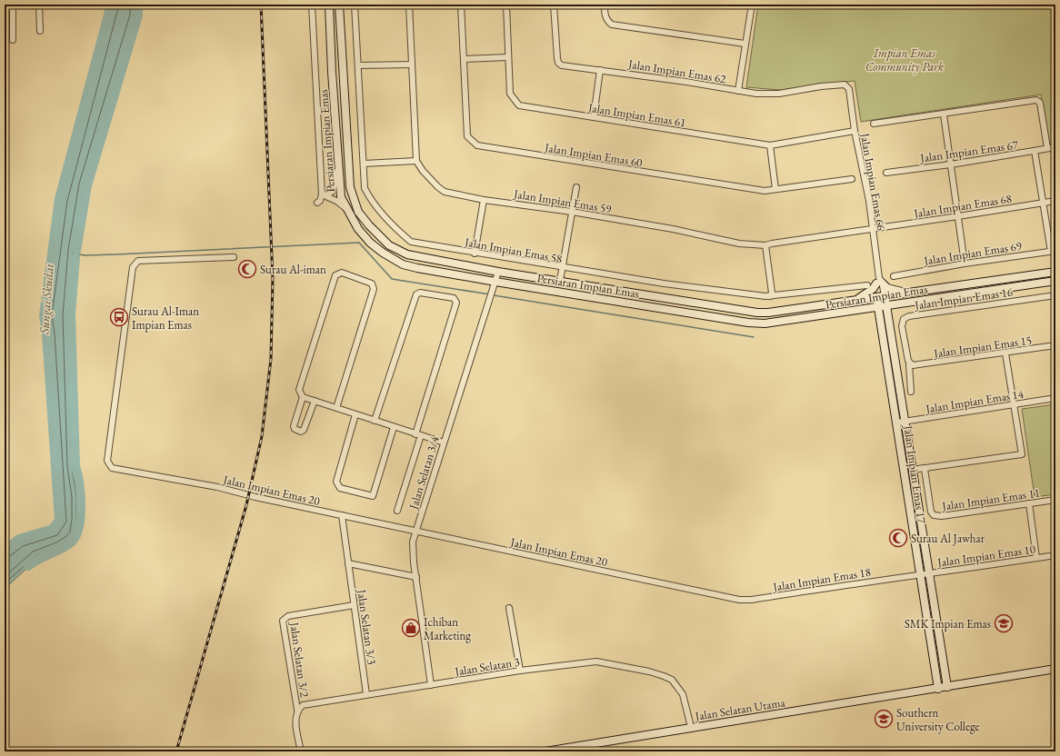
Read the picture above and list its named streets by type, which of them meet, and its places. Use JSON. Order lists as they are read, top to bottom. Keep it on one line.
{"streets":{"main road":["Persiaran Impian Emas","Jalan Impian Emas 17","Jalan Selatan Utama"],"street":["Jalan Impian Emas 62","Jalan Impian Emas 61","Jalan Impian Emas 67","Jalan Impian Emas 60","Jalan Impian Emas 66","Jalan Impian Emas 59","Jalan Impian Emas 68","Jalan Impian Emas 58","Jalan Impian Emas 69","Jalan Impian Emas 16","Jalan Impian Emas 15","Jalan Impian Emas 14","Jalan Selatan 3/4","Jalan Impian Emas 20","Jalan Impian Emas 11","Jalan Impian Emas 10","Jalan Impian Emas 18","Jalan Selatan 3/3","Jalan Selatan 3/2","Jalan Selatan 3"]},"crossings":[["Jalan Impian Emas 62","Jalan Impian Emas 66"],["Jalan Impian Emas 61","Jalan Impian Emas 66"],["Persiaran Impian Emas","Jalan Impian Emas 66"],["Persiaran Impian Emas","Jalan Selatan 3/4"],["Persiaran Impian Emas","Jalan Impian Emas 17"],["Jalan Impian Emas 66","Jalan Impian Emas 59"],["Jalan Impian Emas 66","Jalan Impian Emas 68"],["Jalan Impian Emas 66","Jalan Impian Emas 17"],["Jalan Impian Emas 59","Jalan Impian Emas 68"],["Jalan Impian Emas 16","Jalan Impian Emas 15"],["Jalan Impian Emas 14","Jalan Impian Emas 17"],["Jalan Selatan 3/4","Jalan Impian Emas 20"],["Jalan Selatan 3/4","Jalan Selatan 3"],["Jalan Impian Emas 17","Jalan Impian Emas 10"],["Jalan Impian Emas 17","Jalan Impian Emas 18"],["Jalan Impian Emas 17","Jalan Selatan Utama"],["Jalan Impian Emas 20","Jalan Impian Emas 18"],["Jalan Impian Emas 20","Jalan Selatan 3/3"],["Jalan Impian Emas 10","Jalan Impian Emas 18"],["Jalan Selatan 3/3","Jalan Selatan 3/2"],["Jalan Selatan 3/3","Jalan Selatan 3"],["Jalan Selatan 3/2","Jalan Selatan 3"],["Jalan Selatan 3","Jalan Selatan Utama"]],"water":["Sungai Skudai"],"parks":["Impian Emas Community Park"],"places":{"mosque":["Surau Al-iman","Surau Al Jawhar"],"bus stop":["Surau Al-Iman Impian Emas"],"school or university":["SMK Impian Emas","Southern University College"],"shop":["Ichiban Marketing"]}}
